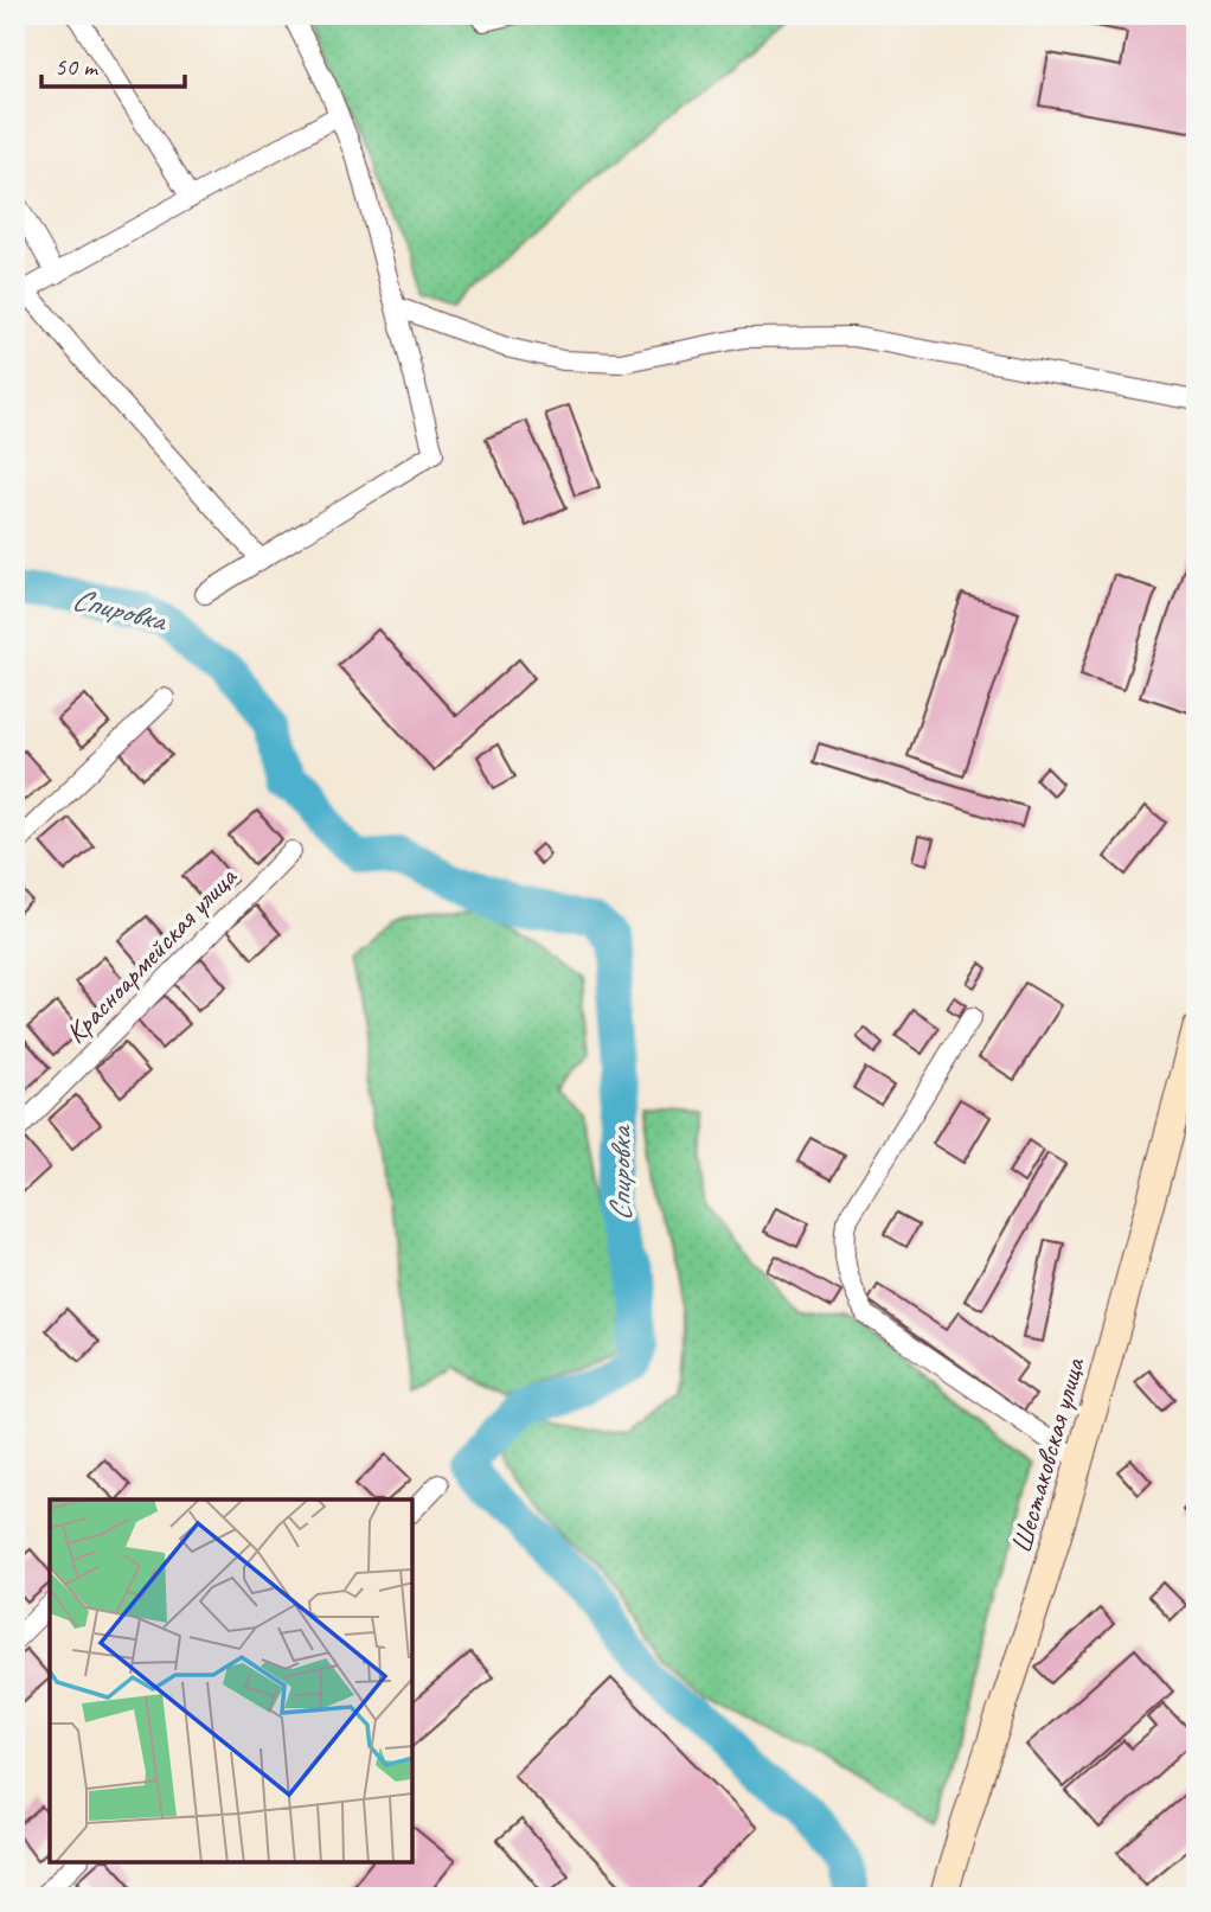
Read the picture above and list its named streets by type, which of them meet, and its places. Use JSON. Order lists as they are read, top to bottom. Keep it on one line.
{"streets":{"main road":["Шестаковская улица"],"street":["Красноармейская улица"]},"water":["Спировка"],"scale_bar":"50 m"}
